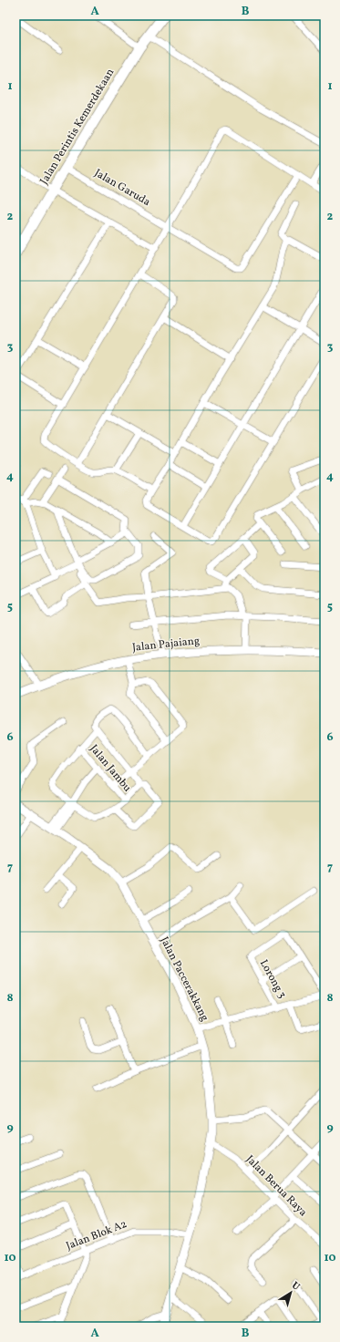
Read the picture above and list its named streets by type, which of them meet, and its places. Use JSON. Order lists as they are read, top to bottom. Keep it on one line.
{"streets":{"highway":["Jalan Perintis Kemerdekaan"],"main road":["Jalan Pajaiang","Jalan Paccerakkang"],"street":["Jalan Garuda","Jalan Jambu","Lorong 3","Jalan Berua Raya","Jalan Blok A2"]},"crossings":[["Jalan Perintis Kemerdekaan","Jalan Garuda"],["Jalan Paccerakkang","Jalan Berua Raya"],["Jalan Paccerakkang","Jalan Blok A2"]],"north":"top right","grid":{"columns":["A","B"],"rows":["1","2","3","4","5","6","7","8","9","10"]}}
